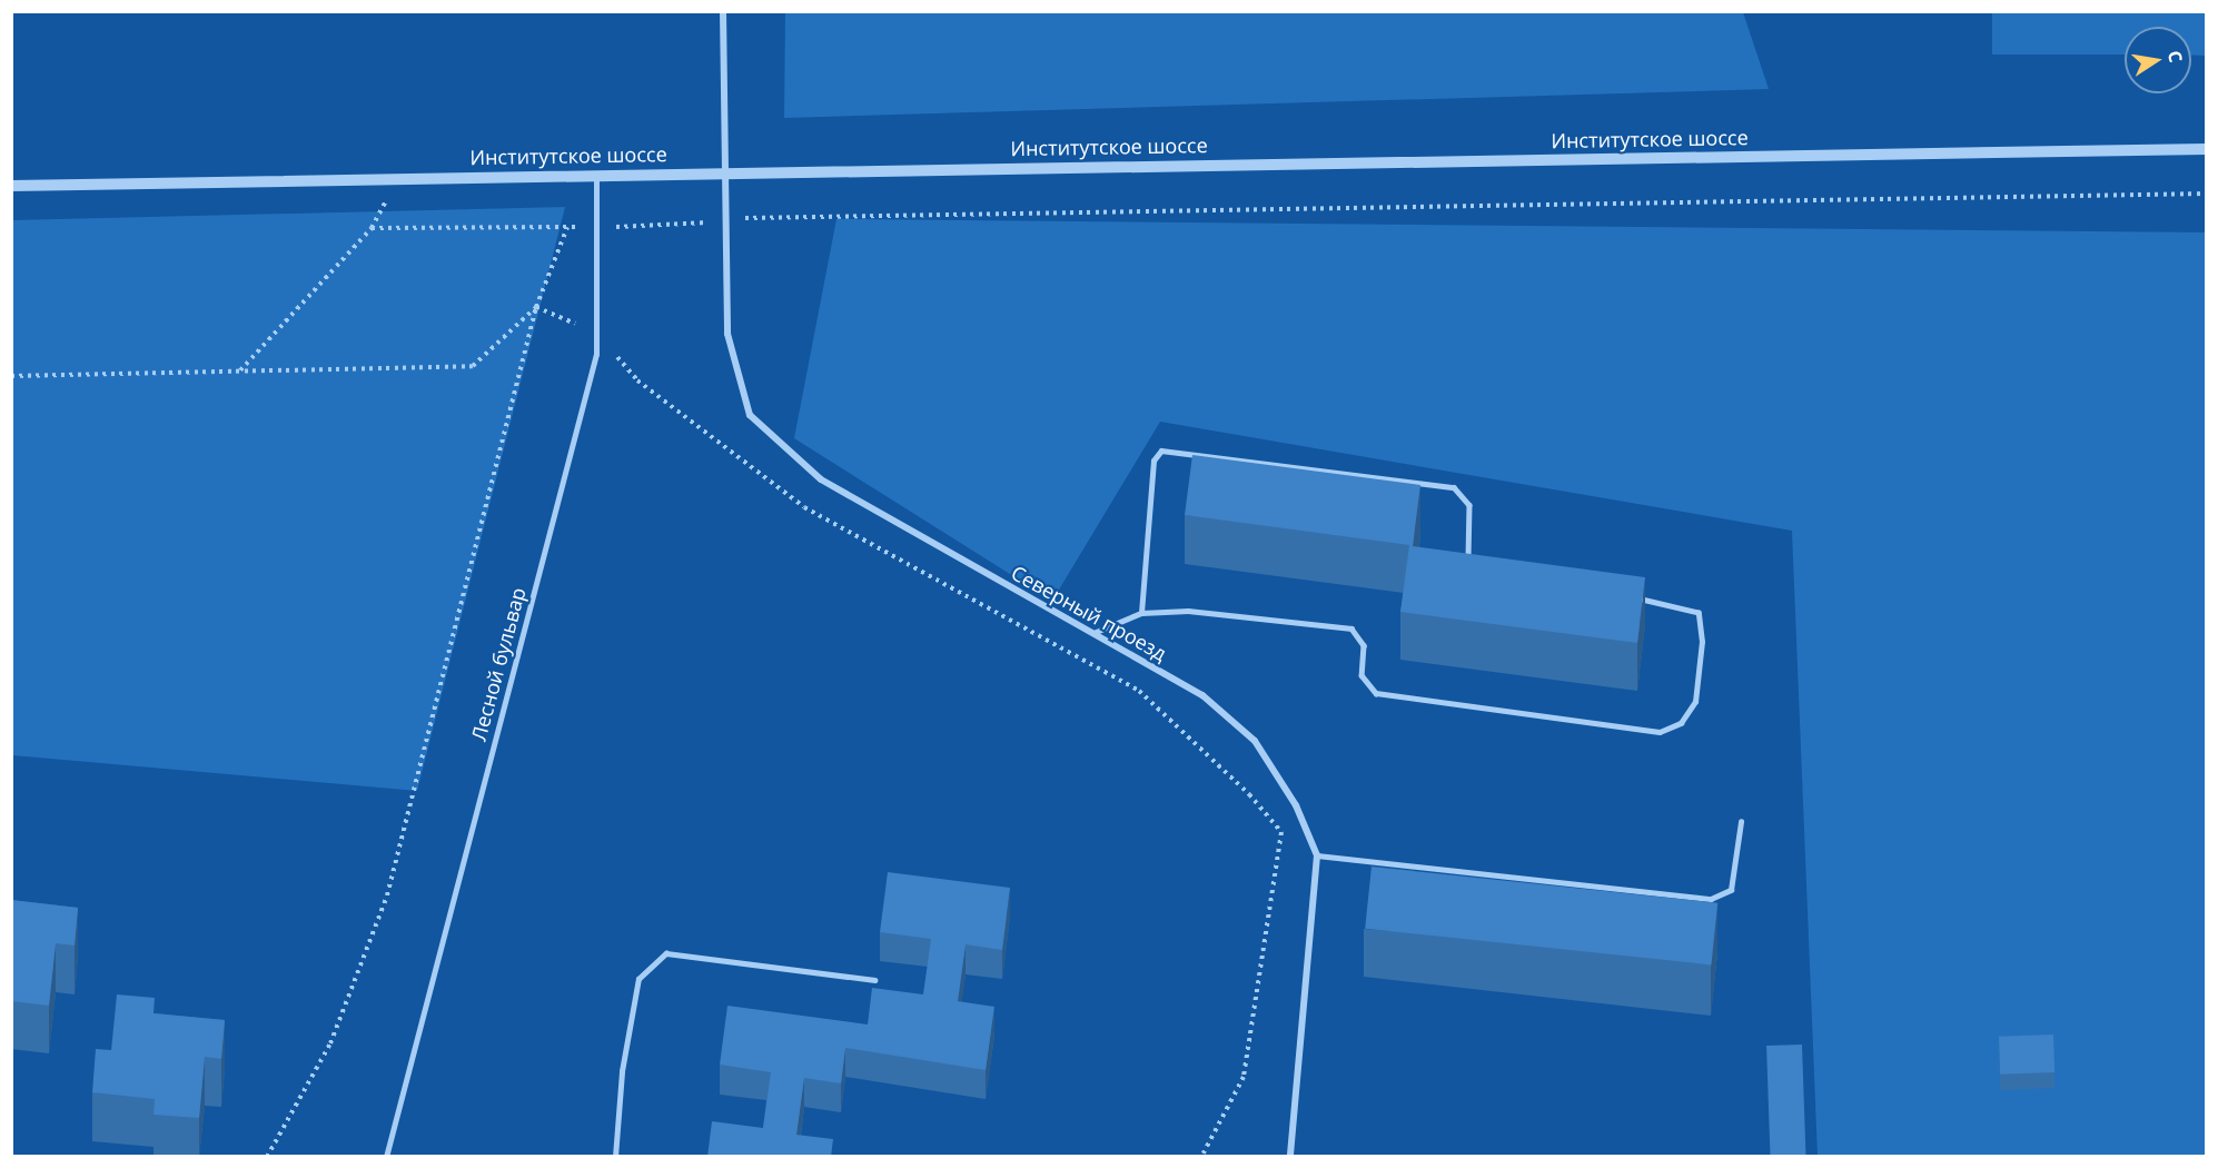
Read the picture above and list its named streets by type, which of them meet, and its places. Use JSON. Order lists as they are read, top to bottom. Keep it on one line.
{"streets":{"street":["Институтское шоссе","Северный проезд","Лесной бульвар"]},"crossings":[["Институтское шоссе","Северный проезд"],["Институтское шоссе","Лесной бульвар"]],"north":"right"}
